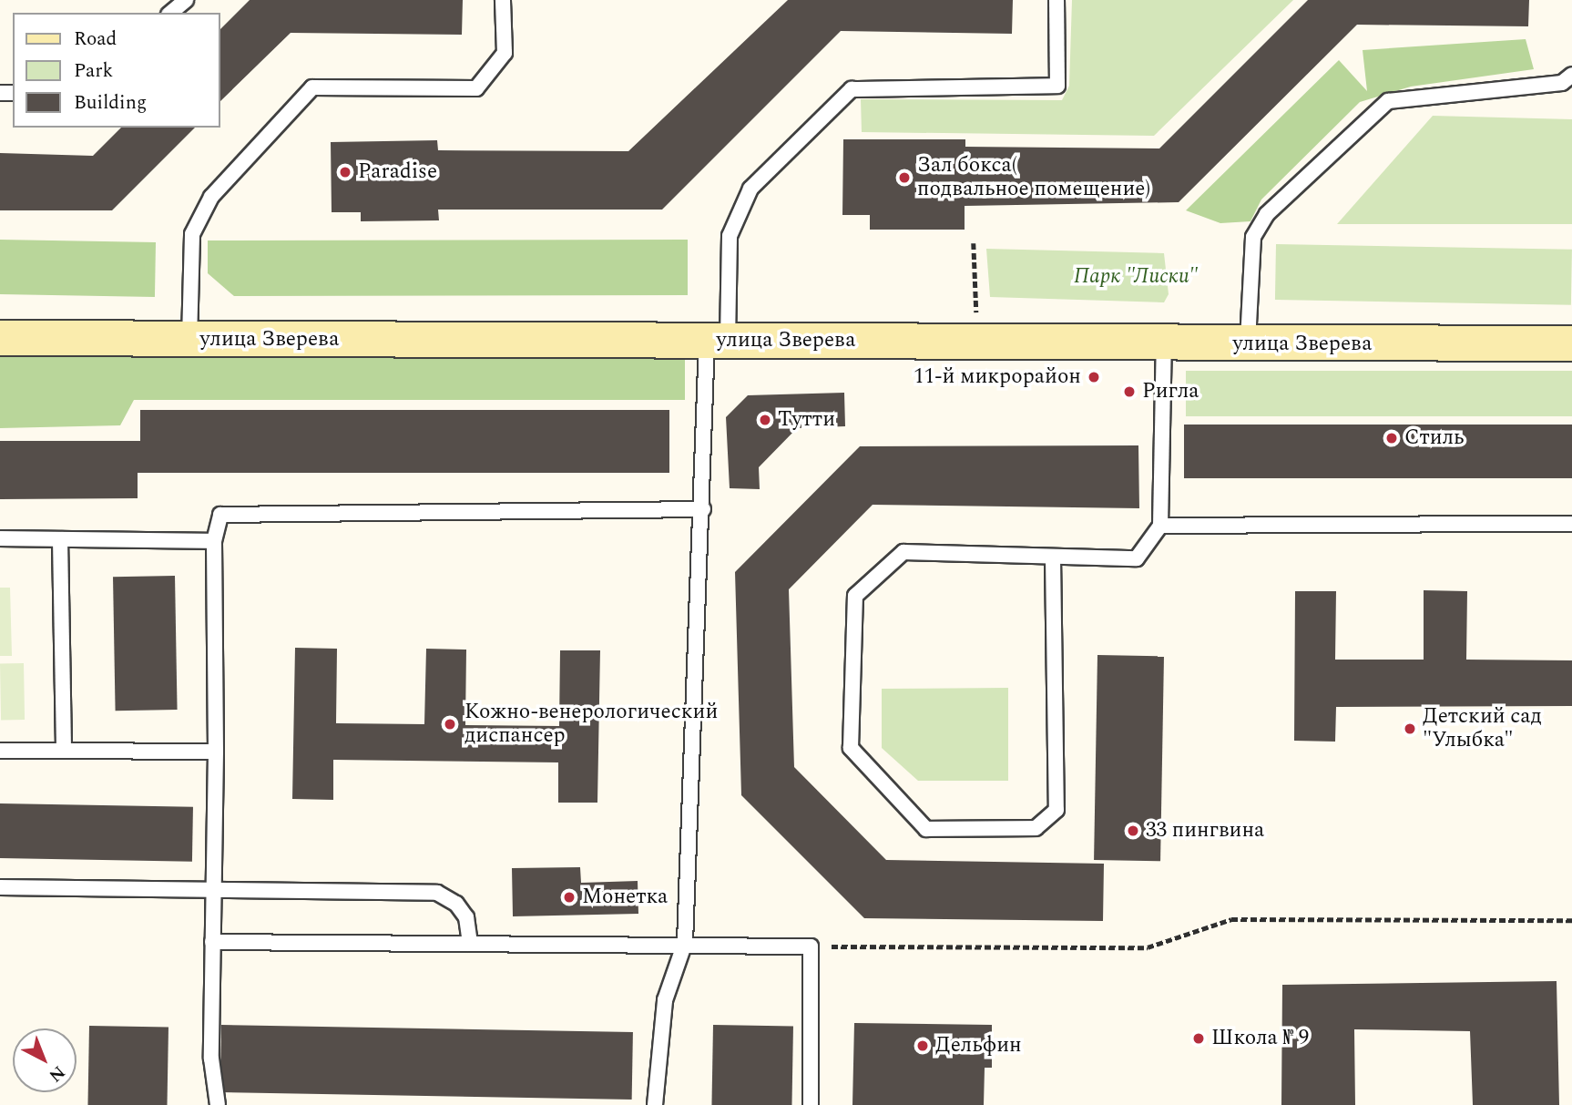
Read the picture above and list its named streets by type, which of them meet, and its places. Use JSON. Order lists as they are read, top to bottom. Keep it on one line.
{"streets":{"main road":["улица Зверева"]},"parks":["Парк \"Лиски\""],"places":["Paradise","Зал бокса( подвальное помещение)","11-й микрорайон","Ригла","Тутти","Стиль","Кожно-венерологический диспансер","Детский сад \"Улыбка\"","33 пингвина","Монетка","Школа № 9","Дельфин"],"legend":["Road","Park","Building"],"north":"bottom right"}
